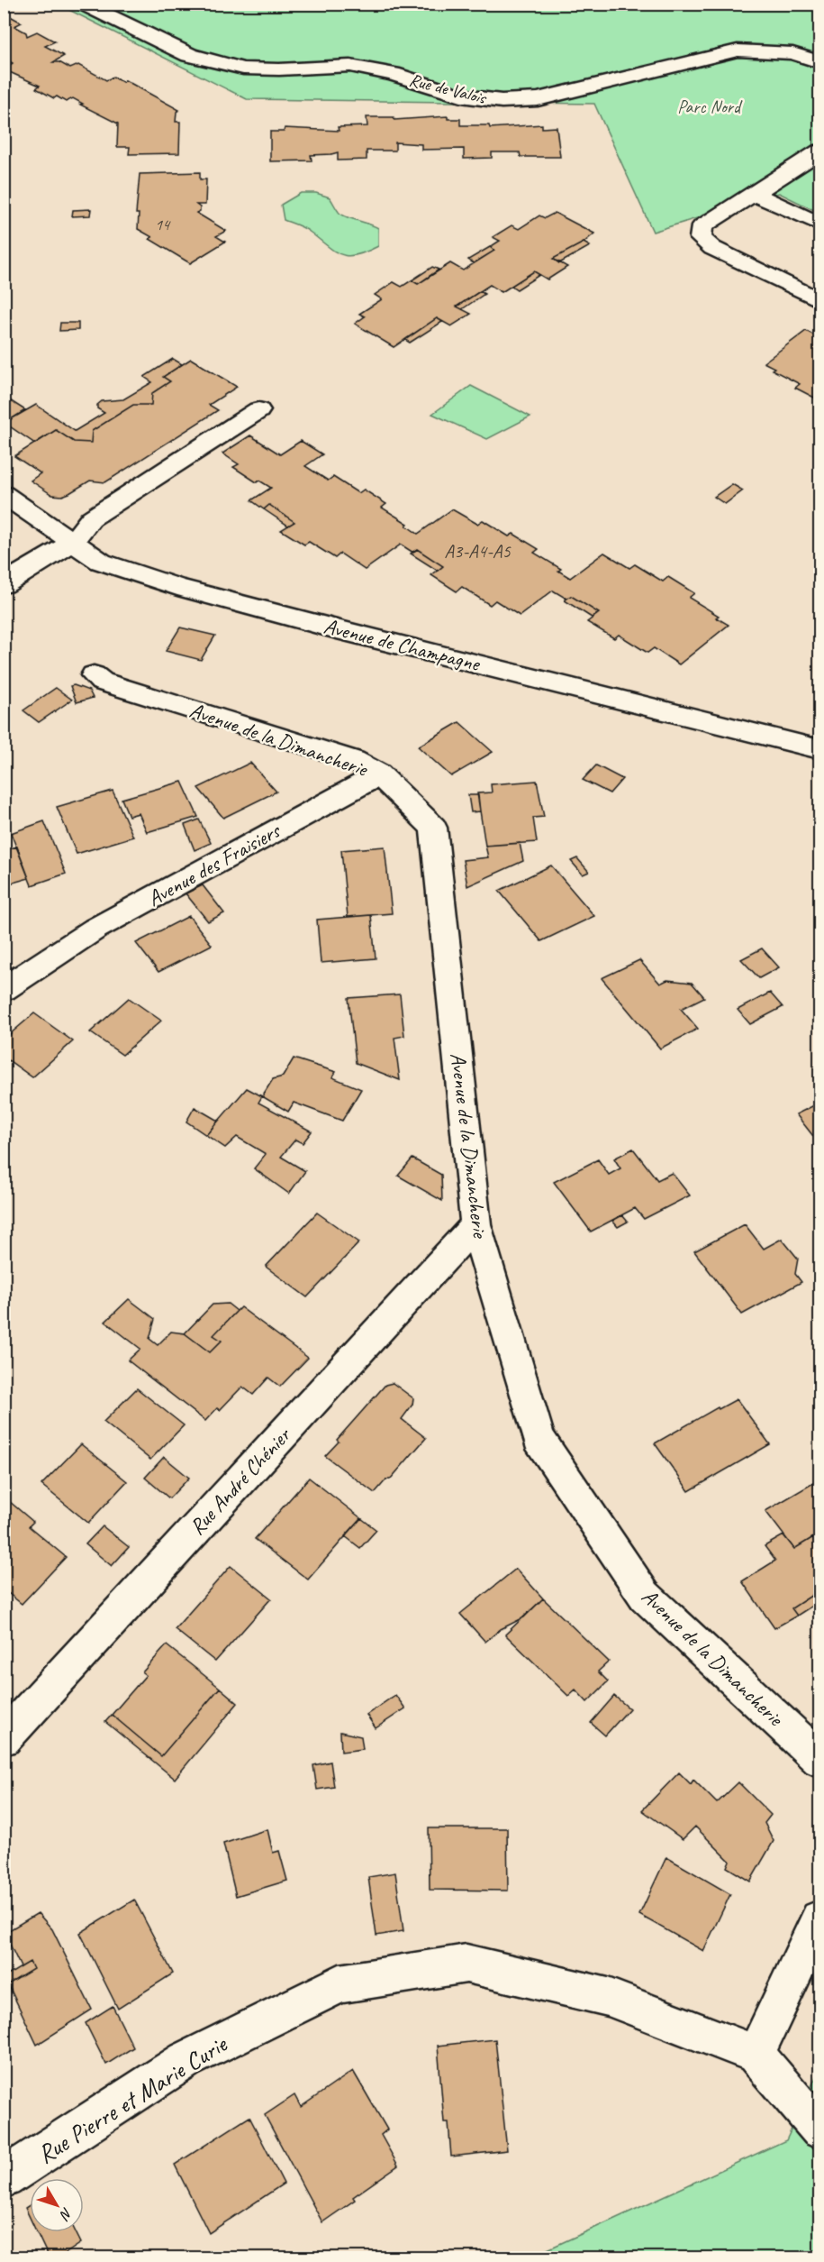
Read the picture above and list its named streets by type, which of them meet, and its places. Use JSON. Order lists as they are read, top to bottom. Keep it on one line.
{"streets":{"street":["Rue de Valois","Avenue de Champagne","Avenue de la Dimancherie","Avenue des Fraisiers","Rue André Chénier","Rue Pierre et Marie Curie"]},"crossings":[["Avenue de la Dimancherie","Avenue des Fraisiers"],["Avenue de la Dimancherie","Rue André Chénier"]],"parks":["Parc Nord"],"house_numbers":["14","A3-A4-A5"],"north":"bottom right"}
